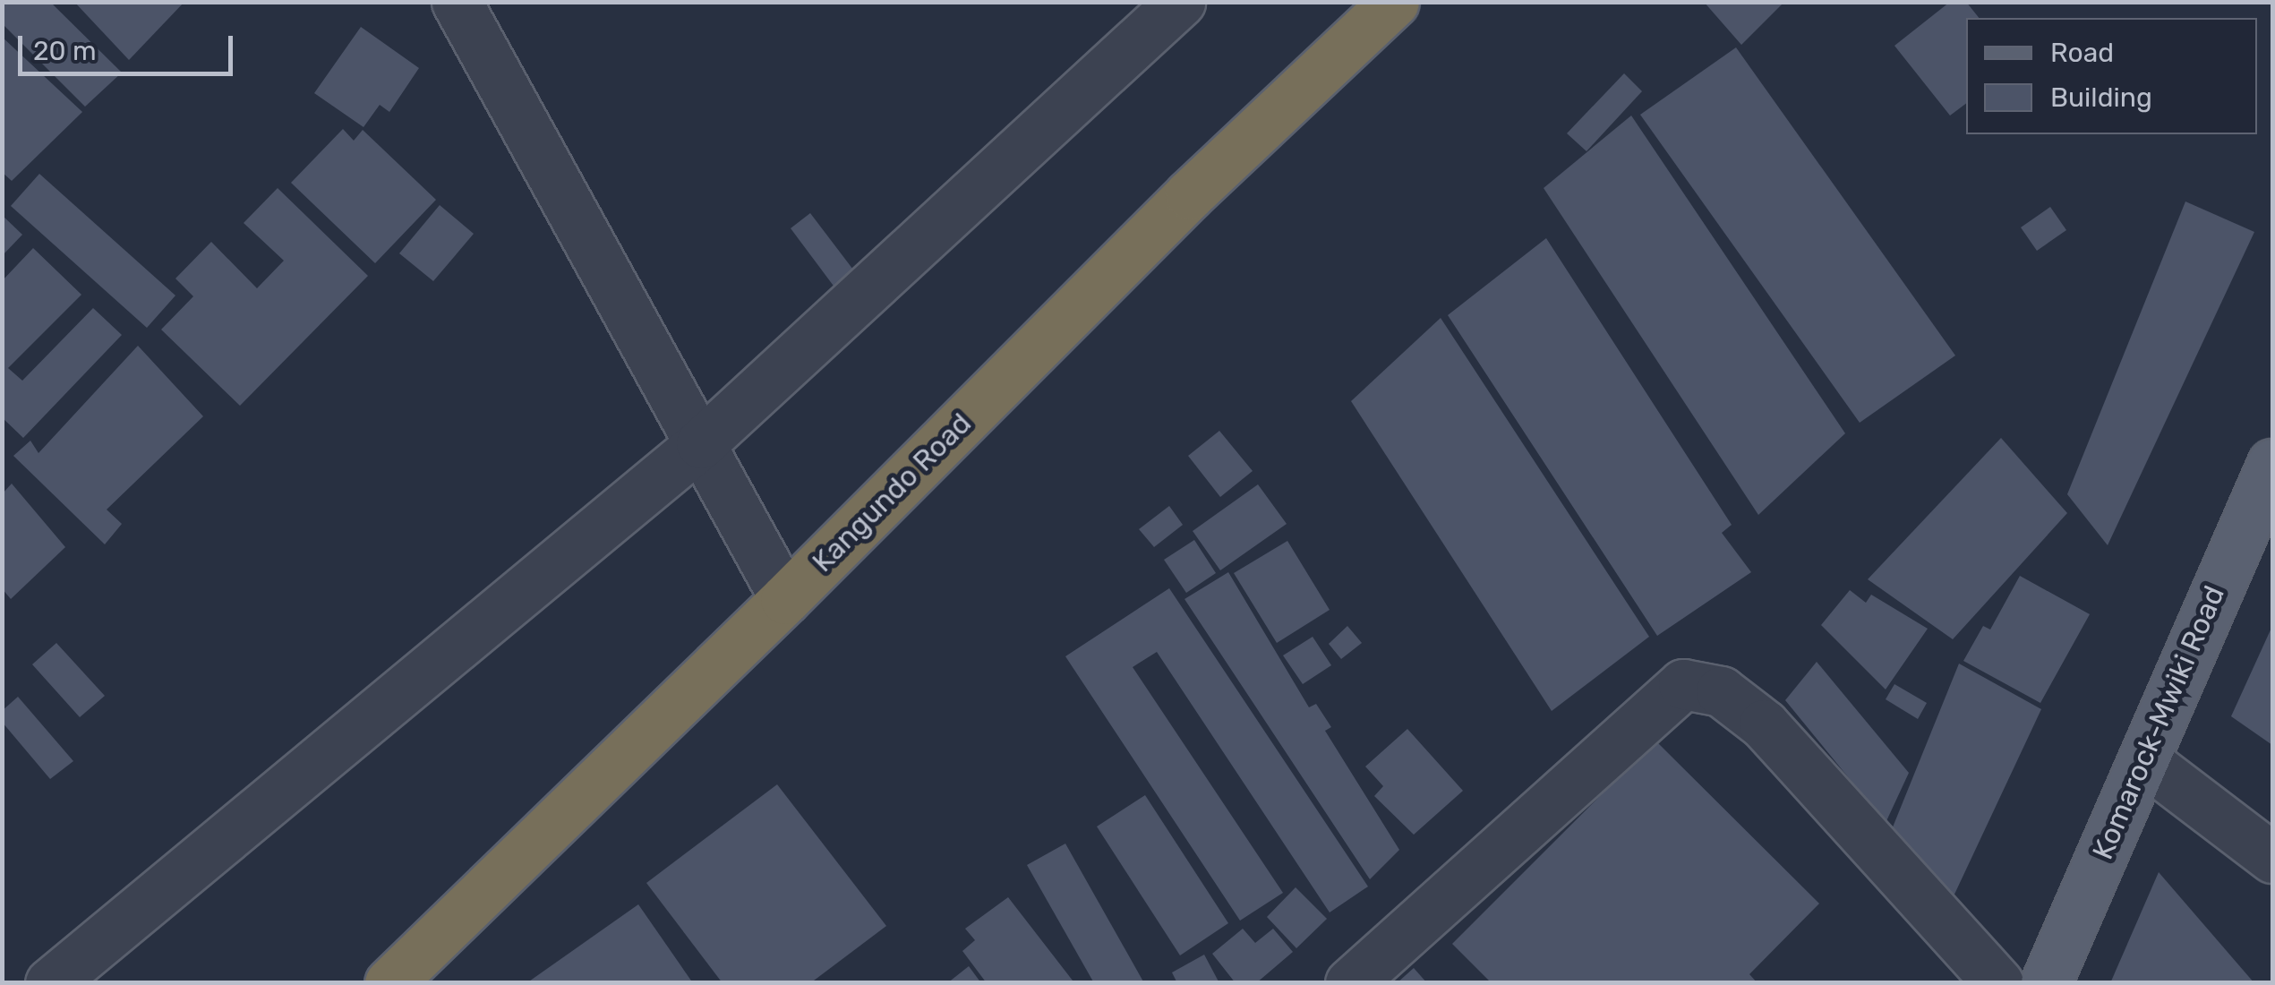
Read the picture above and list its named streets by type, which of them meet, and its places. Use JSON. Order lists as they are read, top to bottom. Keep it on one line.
{"streets":{"highway":["Kangundo Road"],"main road":["Komarock-Mwiki Road"]},"legend":["Road","Building"],"scale_bar":"20 m"}
